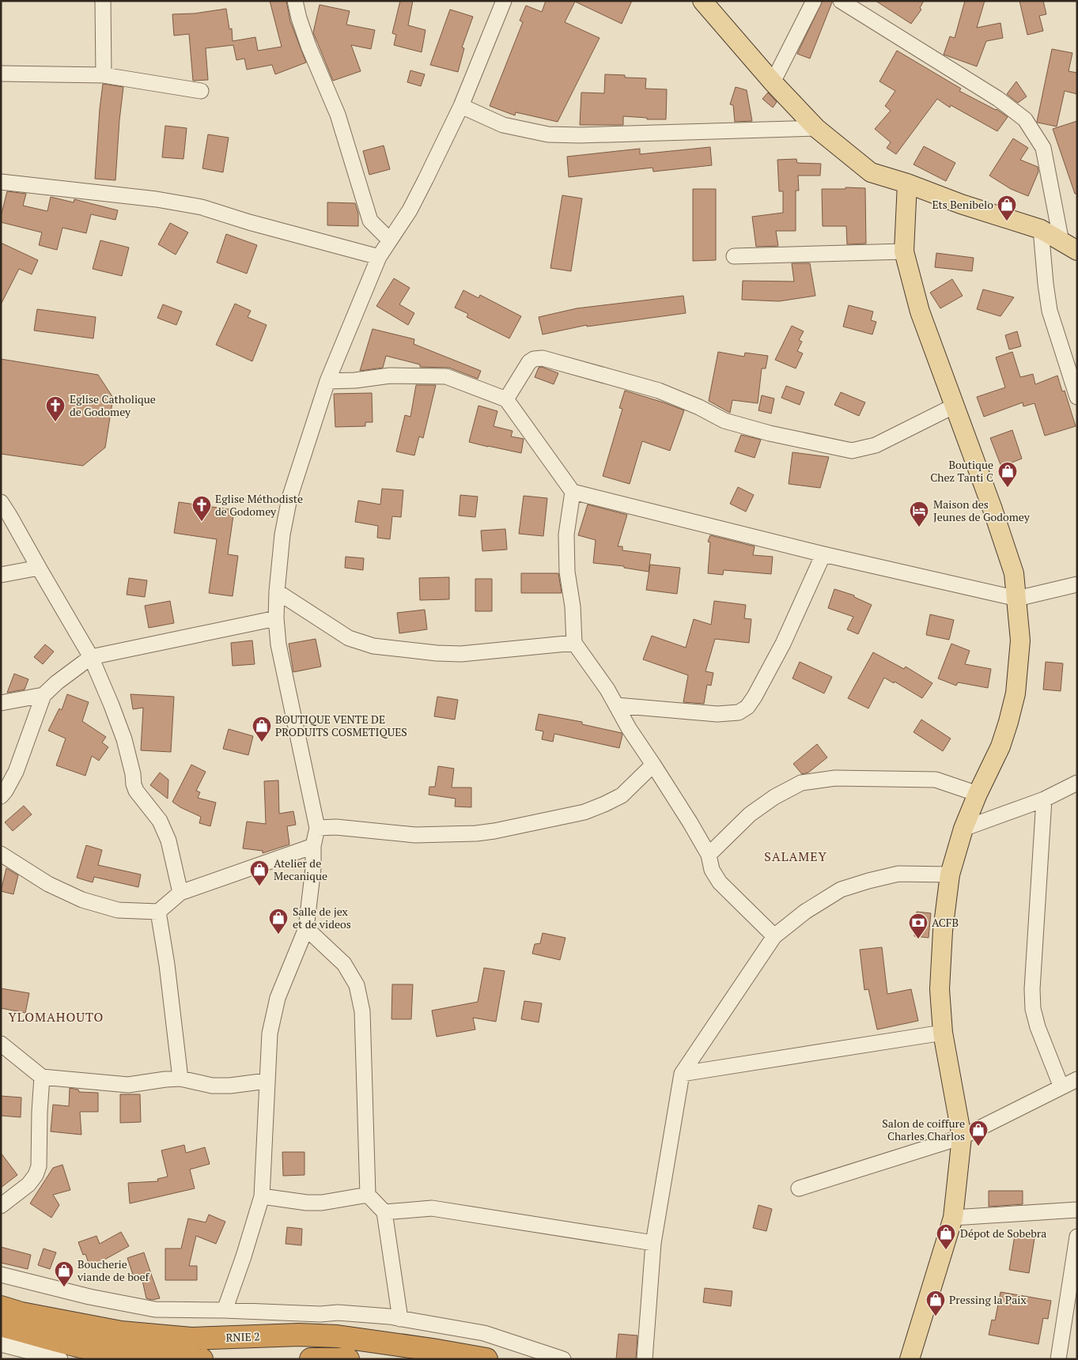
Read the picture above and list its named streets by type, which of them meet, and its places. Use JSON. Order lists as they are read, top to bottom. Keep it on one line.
{"streets":{"highway":["RNIE 2"]},"districts":["SALAMEY","YLOMAHOUTO"],"places":{"shop":["Ets Benibelo","Boutique Chez Tanti C","BOUTIQUE VENTE DE PRODUITS COSMETIQUES","Atelier de Mecanique","Salle de jex et de videos","Salon de coiffure Charles Charlos","Dépot de Sobebra","Boucherie viande de boef","Pressing la Paix"],"church":["Eglise Catholique de Godomey","Eglise Méthodiste de Godomey"],"hotel":["Maison des Jeunes de Godomey"],"bank":["ACFB"]}}
